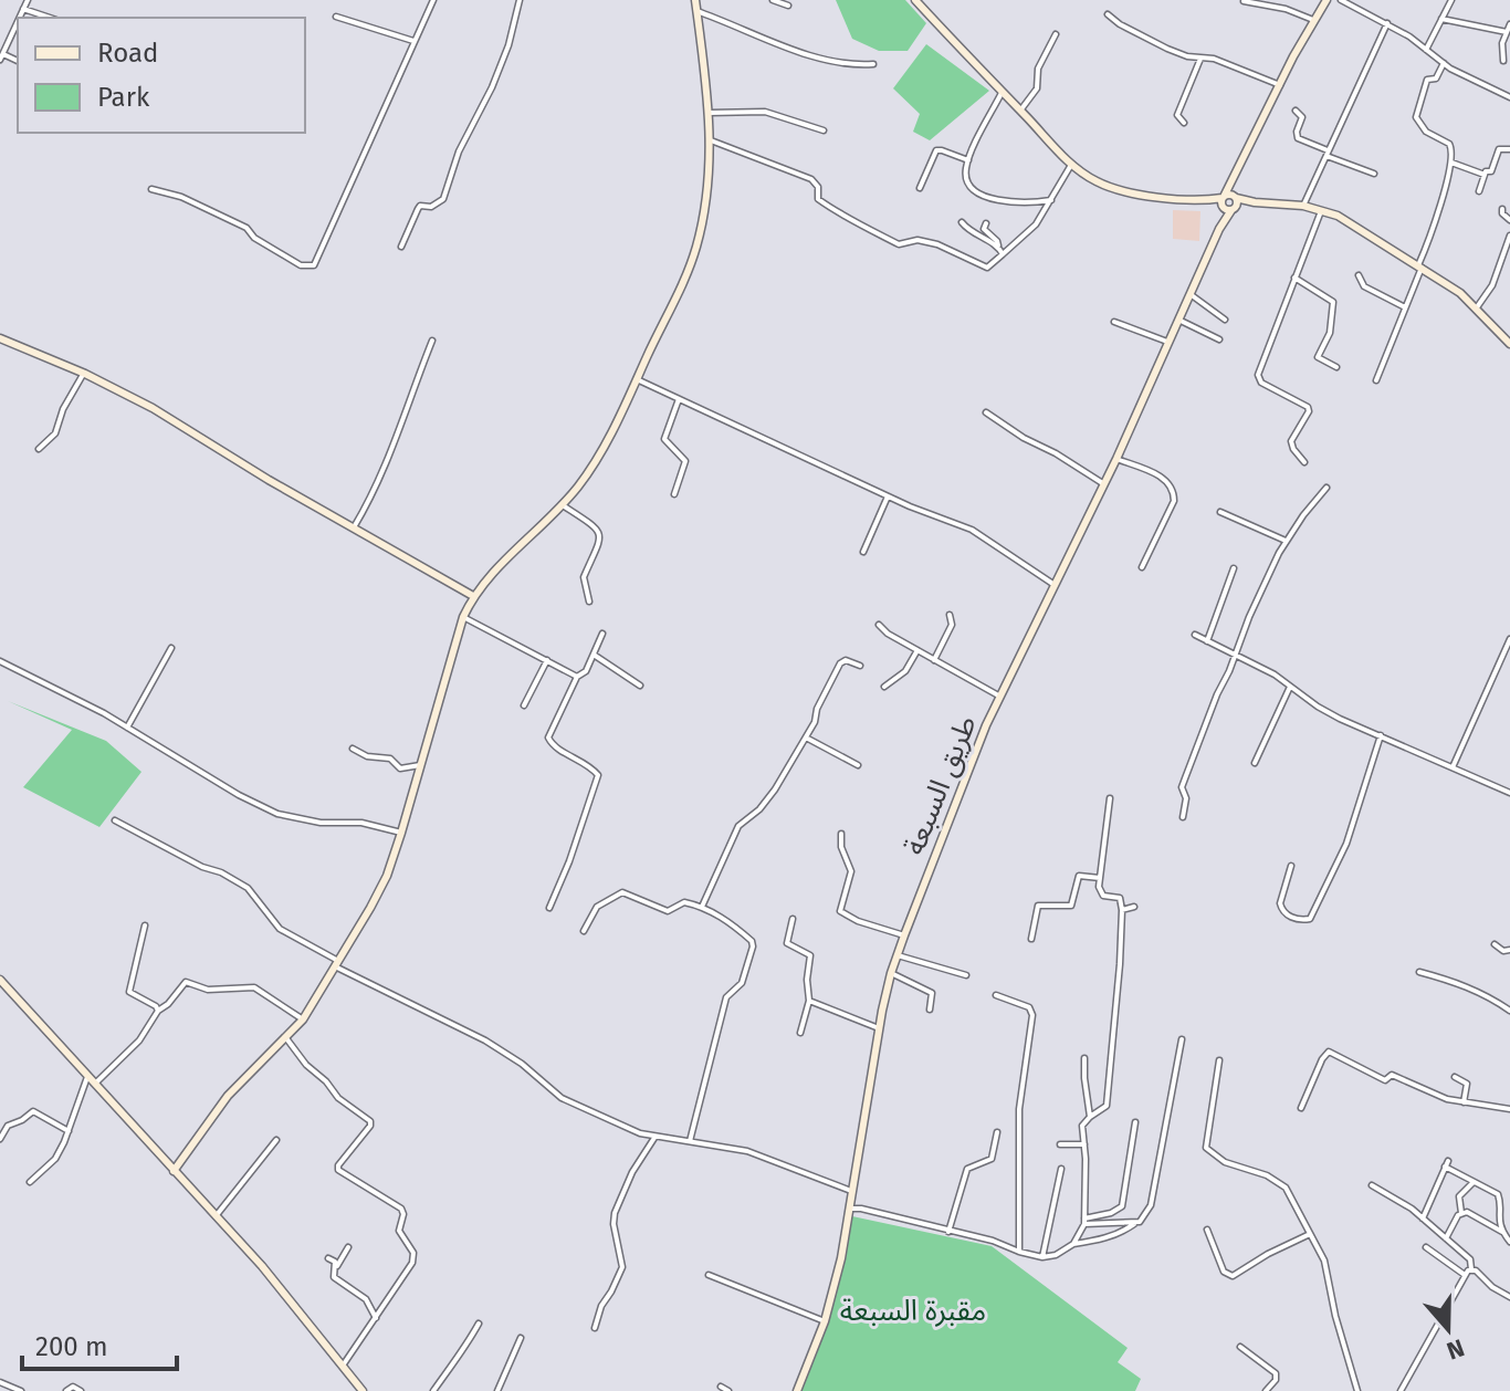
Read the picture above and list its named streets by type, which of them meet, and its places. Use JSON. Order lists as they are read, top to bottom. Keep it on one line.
{"streets":{"street":["طريق السبعة"]},"parks":["مقبرة السبعة"],"legend":["Road","Park"],"scale_bar":"200 m","north":"bottom"}
